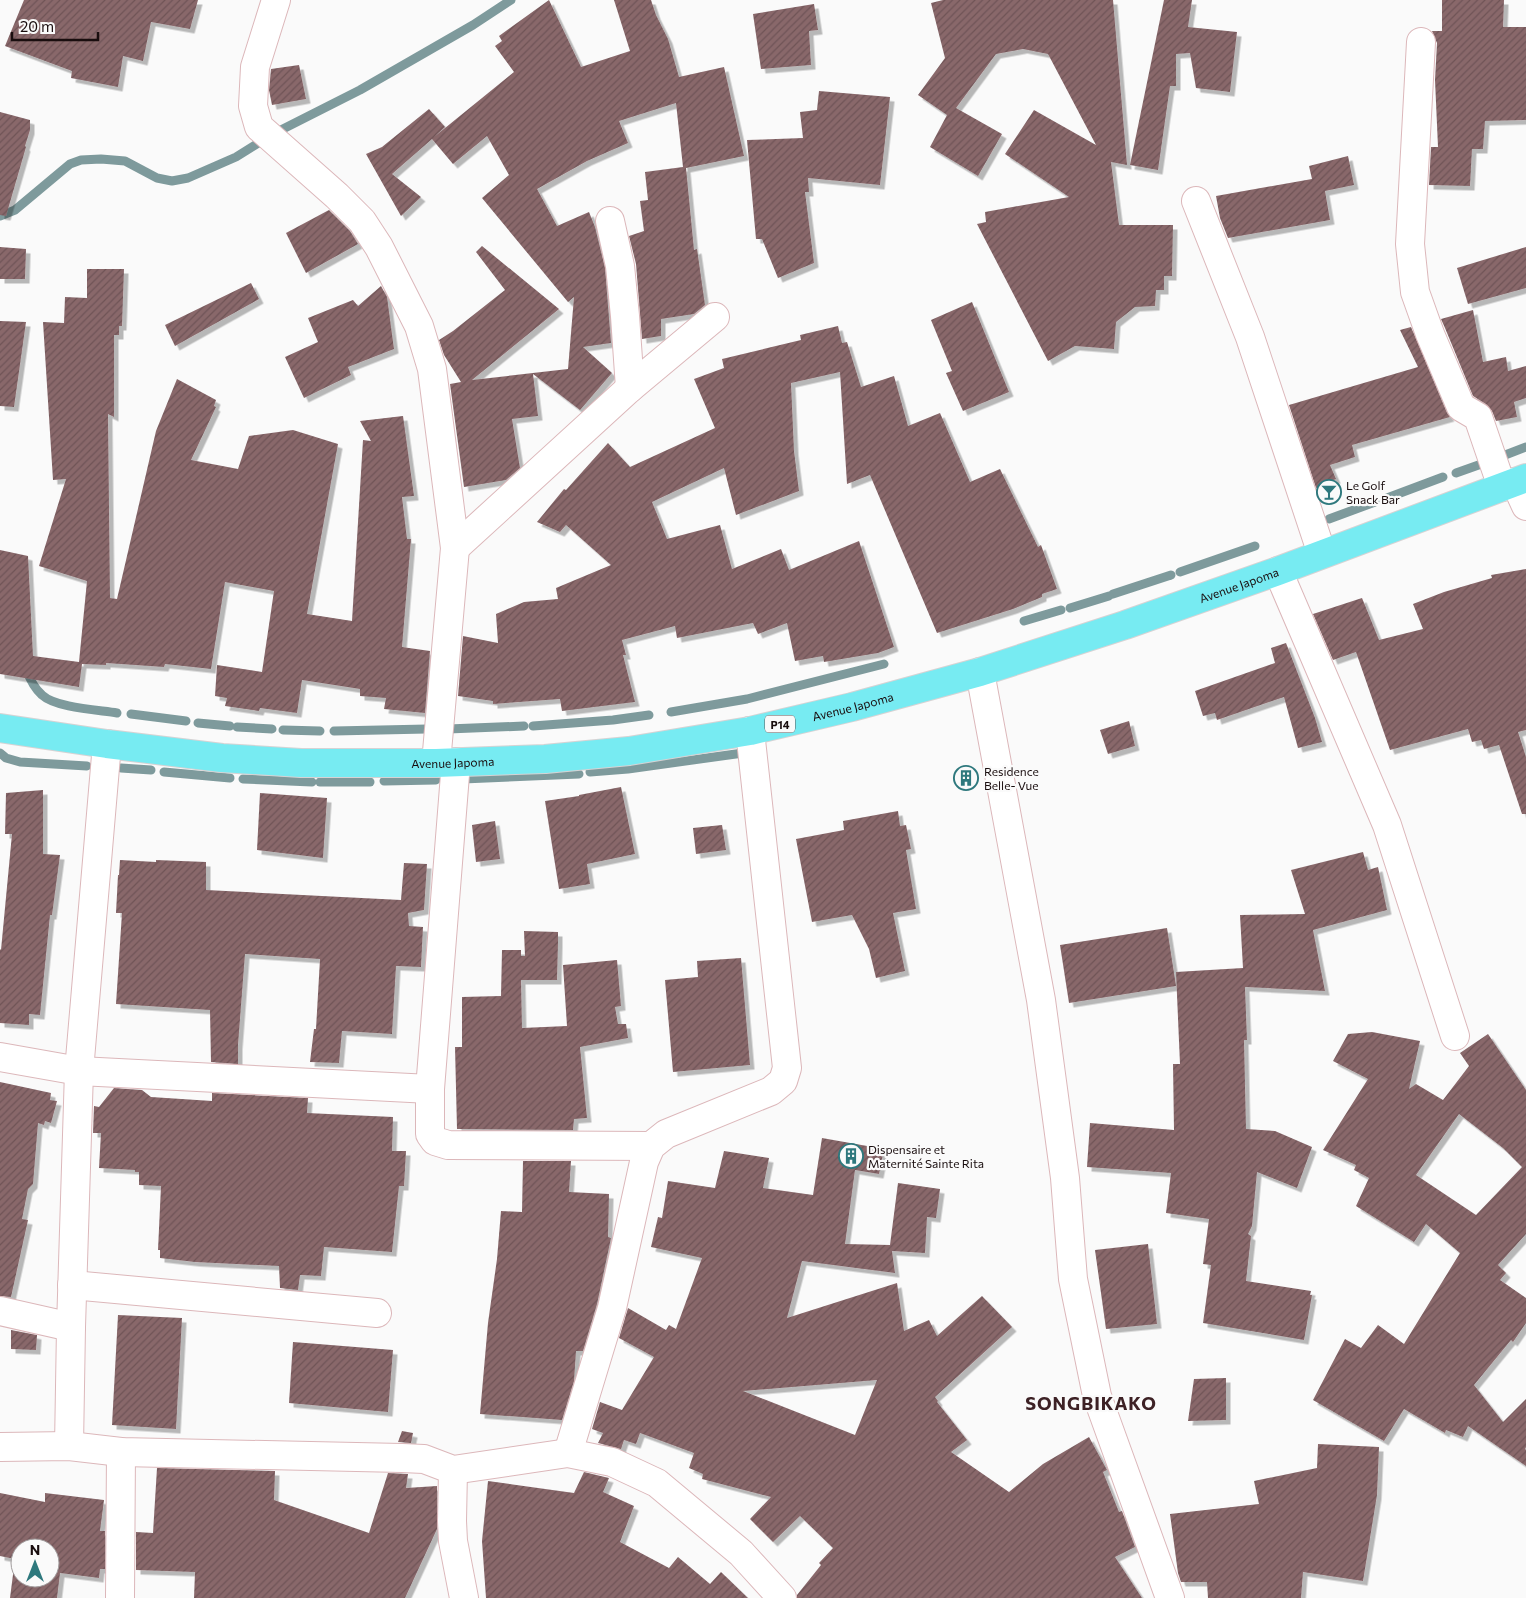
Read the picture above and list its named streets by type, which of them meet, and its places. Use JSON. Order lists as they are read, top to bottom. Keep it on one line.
{"streets":{"main road":["Avenue Japoma","P14"]},"districts":["SONGBIKAKO"],"places":{"bar":["Le Golf Snack Bar"],"building":["Residence Belle- Vue","Dispensaire et Maternité Sainte Rita"]},"scale_bar":"20 m","north":"top"}
